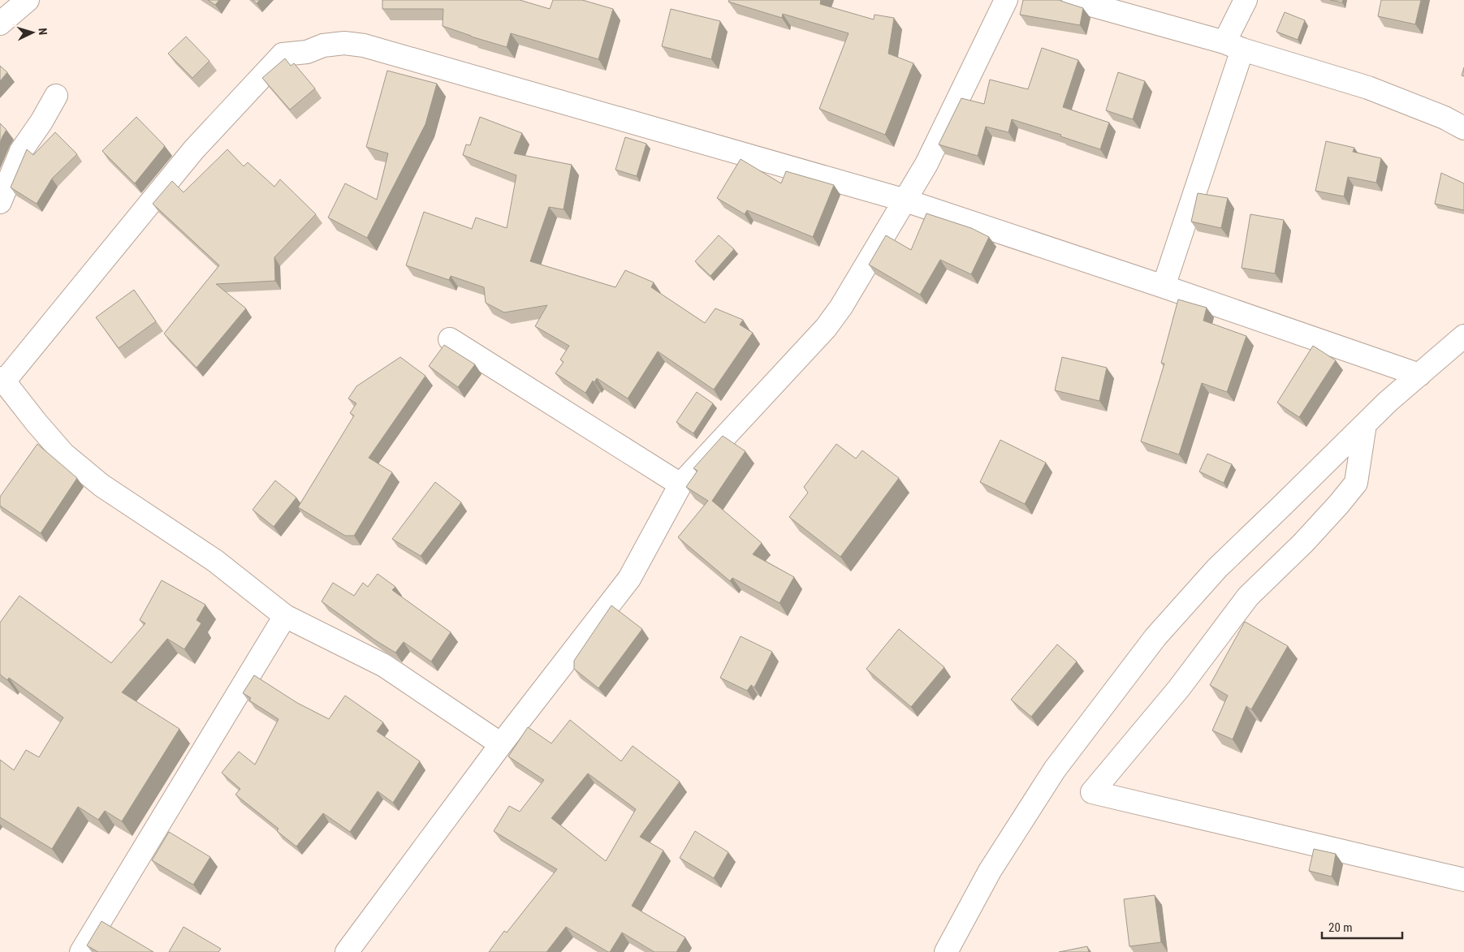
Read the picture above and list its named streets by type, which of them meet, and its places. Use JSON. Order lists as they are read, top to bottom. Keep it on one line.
{"scale_bar":"20 m","north":"right"}
